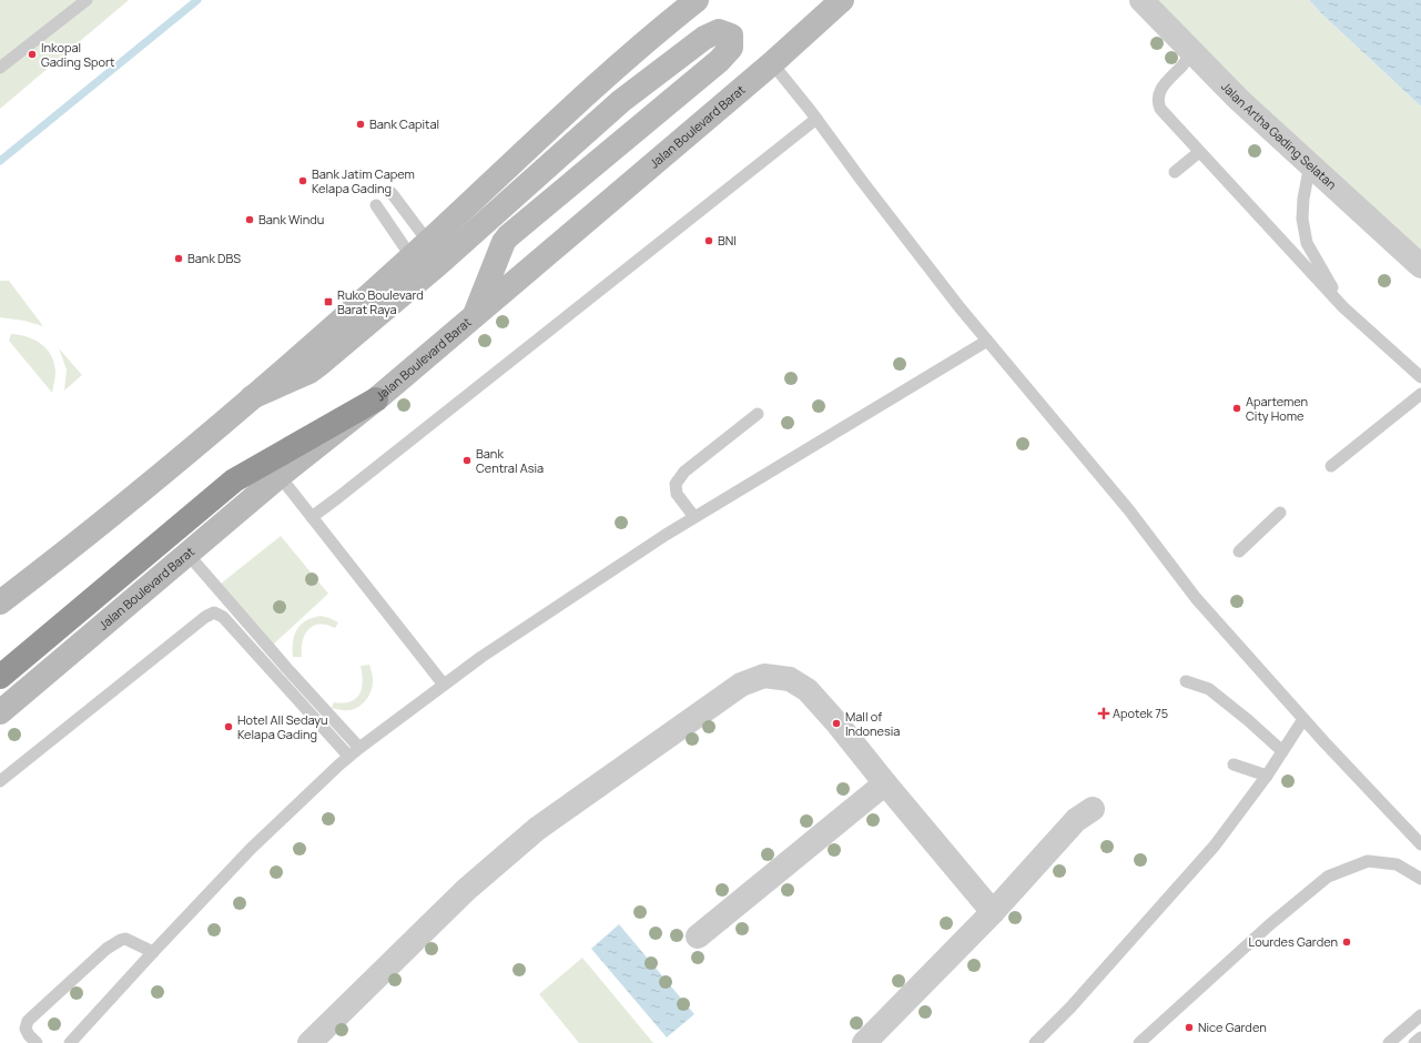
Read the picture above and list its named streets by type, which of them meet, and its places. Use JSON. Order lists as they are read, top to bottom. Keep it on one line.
{"streets":{"main road":["Jalan Boulevard Barat"],"street":["Jalan Artha Gading Selatan"]},"places":{"other":["Inkopal Gading Sport","Bank Capital","Bank Jatim Capem Kelapa Gading","Bank Windu","BNI","Bank DBS","Apartemen City Home","Bank Central Asia","Mall of Indonesia","Hotel All Sedayu Kelapa Gading","Lourdes Garden","Nice Garden"],"transit":["Ruko Boulevard Barat Raya"],"health":["Apotek 75"]}}
